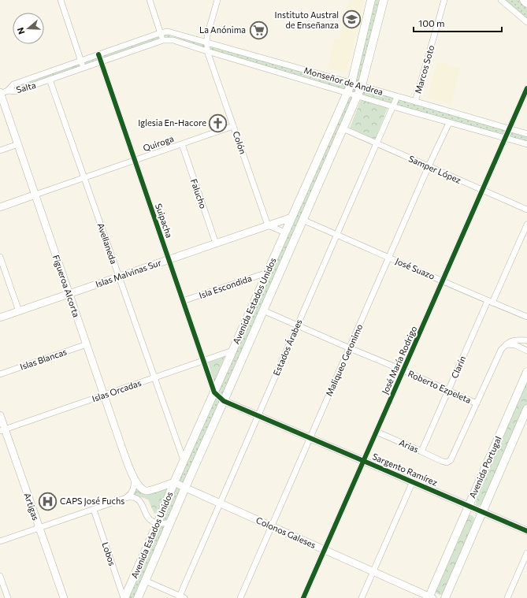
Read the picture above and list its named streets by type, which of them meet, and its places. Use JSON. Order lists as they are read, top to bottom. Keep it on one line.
{"streets":{"main road":["Avenida Estados Unidos","Avenida Portugal"],"street":["Marcos Soto","Monseñor de Andrea","Salta","Colón","Quiroga","Samper López","Falucho","Suipacha","Avellaneda","José Suazo","Islas Malvinas Sur","Figueroa Alcorta","Isla Escondida","Estados Árabes","Islas Blancas","Maliqueo Geronimo","José María Rodrigo","Clarín","Roberto Ezpeleta","Islas Orcadas","Arias","Sargento Ramírez","Artigas","Colonos Galeses","Lobos"]},"crossings":[["Marcos Soto","Monseñor de Andrea"],["Monseñor de Andrea","Salta"],["Monseñor de Andrea","Colón"],["Monseñor de Andrea","Avenida Estados Unidos"],["Monseñor de Andrea","Estados Árabes"],["Monseñor de Andrea","Maliqueo Geronimo"],["Monseñor de Andrea","José María Rodrigo"],["Salta","Suipacha"],["Salta","Avellaneda"],["Colón","Quiroga"],["Colón","Islas Malvinas Sur"],["Quiroga","Falucho"],["Quiroga","Suipacha"],["Quiroga","Avellaneda"],["Quiroga","Figueroa Alcorta"],["Samper López","Avenida Estados Unidos"],["Samper López","Estados Árabes"],["Samper López","Maliqueo Geronimo"],["Samper López","José María Rodrigo"],["Falucho","Islas Malvinas Sur"],["Suipacha","Islas Malvinas Sur"],["Suipacha","Isla Escondida"],["Suipacha","Avenida Estados Unidos"],["Suipacha","Islas Orcadas"],["Avellaneda","Islas Malvinas Sur"],["Avellaneda","Avenida Estados Unidos"],["Avellaneda","Islas Orcadas"],["José Suazo","Avenida Estados Unidos"],["José Suazo","Estados Árabes"],["José Suazo","Maliqueo Geronimo"],["José Suazo","José María Rodrigo"],["José Suazo","Clarín"],["Islas Malvinas Sur","Figueroa Alcorta"],["Islas Malvinas Sur","Avenida Estados Unidos"],["Figueroa Alcorta","Islas Blancas"],["Figueroa Alcorta","Islas Orcadas"],["Isla Escondida","Avenida Estados Unidos"],["Avenida Estados Unidos","Roberto Ezpeleta"],["Avenida Estados Unidos","Islas Orcadas"],["Avenida Estados Unidos","Sargento Ramírez"],["Avenida Estados Unidos","Colonos Galeses"],["Avenida Estados Unidos","Lobos"],["Estados Árabes","Roberto Ezpeleta"],["Estados Árabes","Sargento Ramírez"],["Estados Árabes","Colonos Galeses"],["Maliqueo Geronimo","Roberto Ezpeleta"],["Maliqueo Geronimo","Sargento Ramírez"],["Maliqueo Geronimo","Colonos Galeses"],["José María Rodrigo","Roberto Ezpeleta"],["José María Rodrigo","Arias"],["José María Rodrigo","Sargento Ramírez"],["José María Rodrigo","Colonos Galeses"],["Clarín","Roberto Ezpeleta"],["Clarín","Arias"],["Roberto Ezpeleta","Arias"],["Islas Orcadas","Artigas"],["Avenida Portugal","Sargento Ramírez"],["Avenida Portugal","Colonos Galeses"]],"places":{"school or university":["Instituto Austral de Enseñanza"],"supermarket":["La Anónima"],"church":["Iglesia En-Hacore"],"hospital":["CAPS José Fuchs"]},"scale_bar":"100 m","north":"left"}
